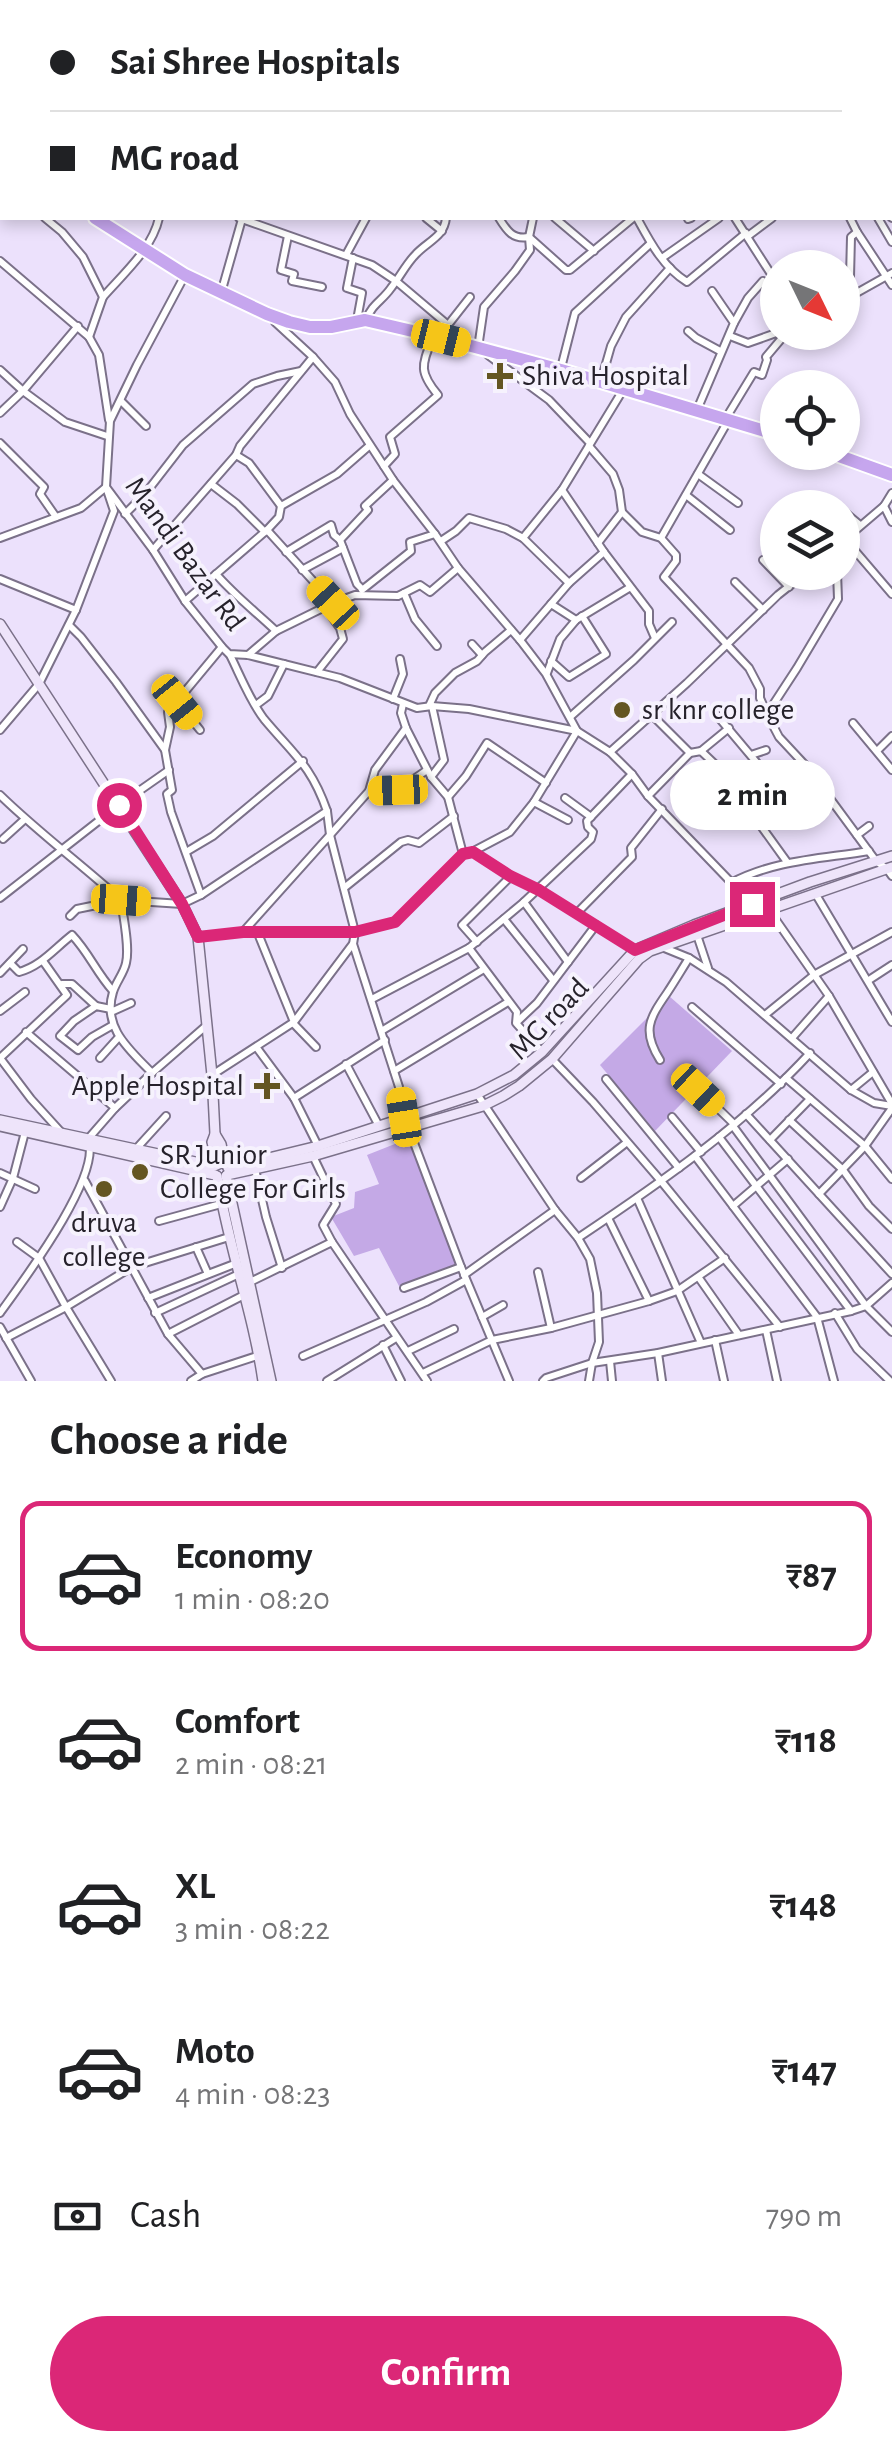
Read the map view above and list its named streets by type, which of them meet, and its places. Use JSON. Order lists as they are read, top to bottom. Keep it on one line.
{"streets":{"main road":["MG road"],"street":["Mandi Bazar Rd"]},"crossings":[["Mandi Bazar Rd","MG road"]],"places":{"health":["Shiva Hospital","Apple Hospital"],"other":["sr knr college","SR Junior College For Girls","druva college"]},"north":"bottom right","page":{"banner":["Sai Shree Hospitals","MG road"],"bubble":"2 min","heading":"Choose a ride","list":[{"name":"Economy","note":"1 min · 08:20","value":"₹87"},{"name":"Comfort","note":"2 min · 08:21","value":"₹118"},{"name":"XL","note":"3 min · 08:22","value":"₹148"},{"name":"Moto","note":"4 min · 08:23","value":"₹147"}],"pay":["Cash","790 m"],"buttons":"Confirm"}}
